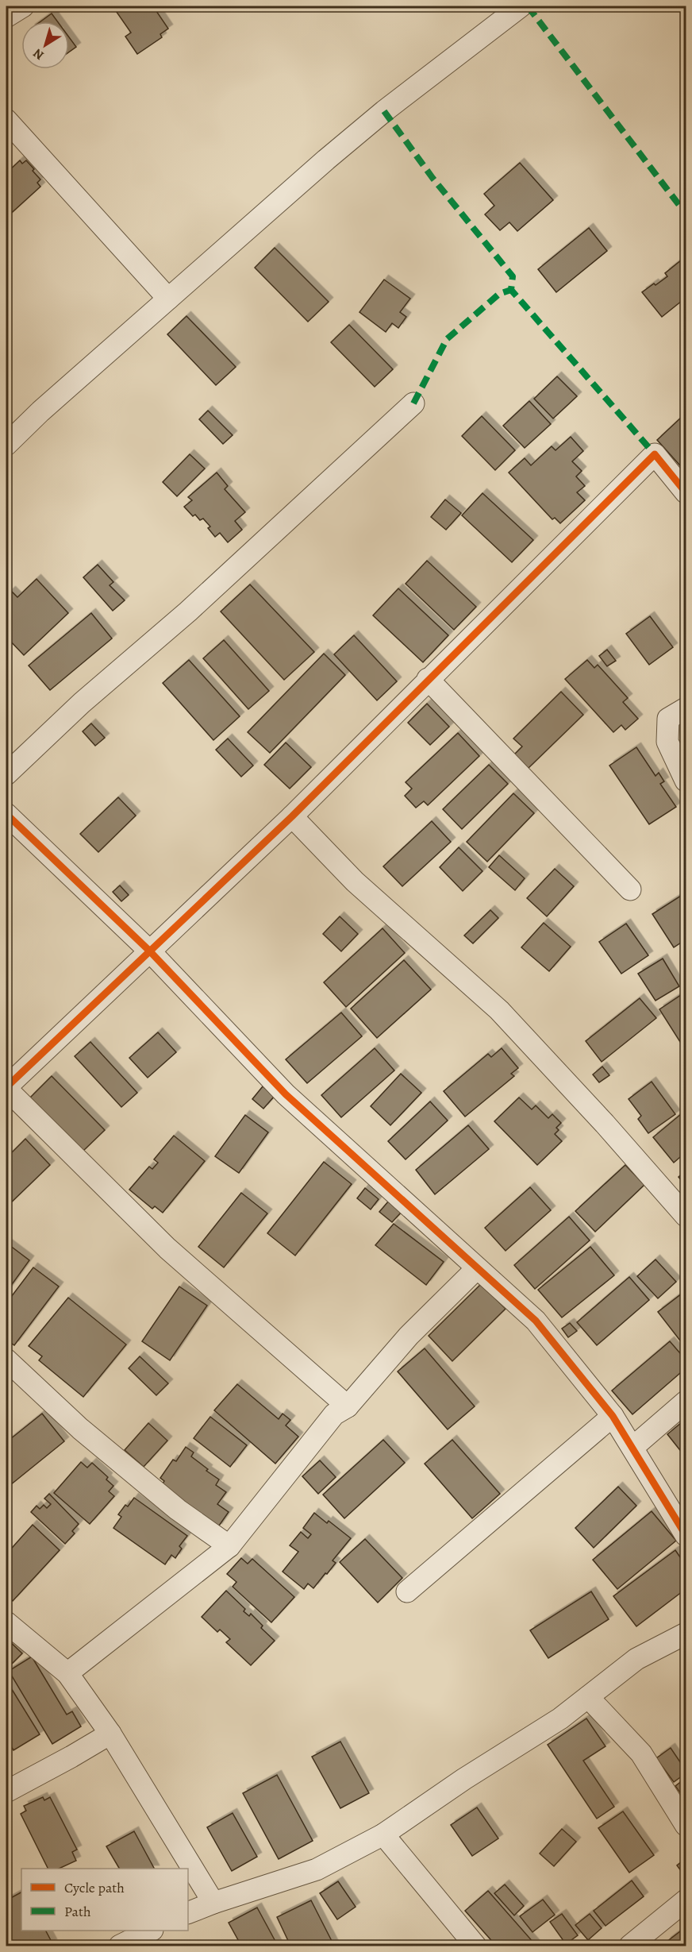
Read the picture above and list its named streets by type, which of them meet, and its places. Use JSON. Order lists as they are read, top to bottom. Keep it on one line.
{"legend":["Cycle path","Path"],"north":"bottom left"}
